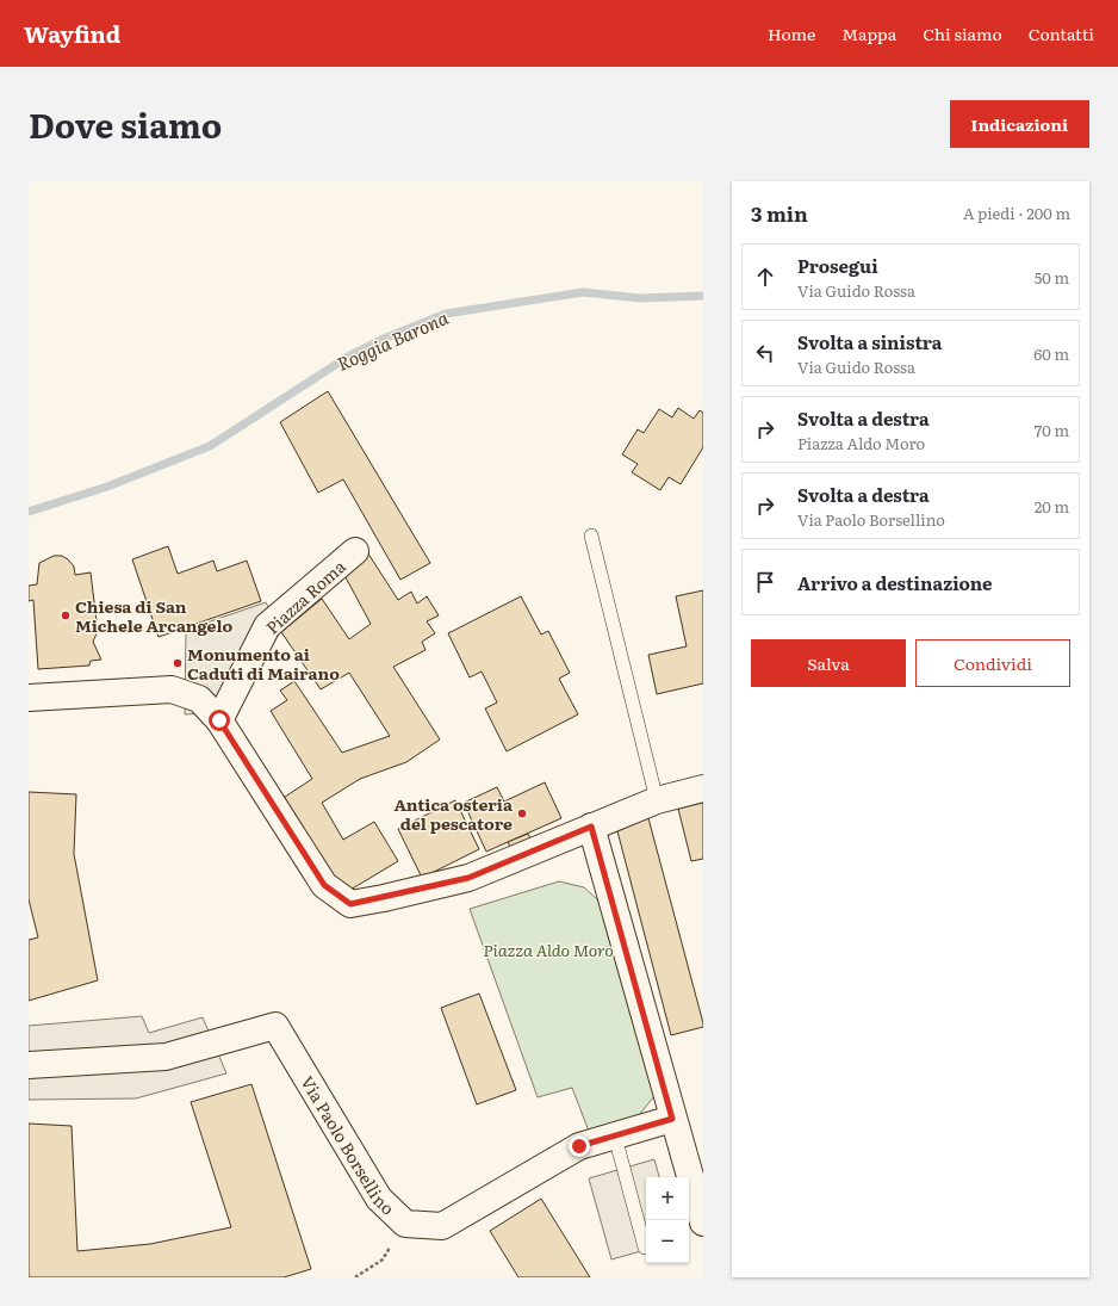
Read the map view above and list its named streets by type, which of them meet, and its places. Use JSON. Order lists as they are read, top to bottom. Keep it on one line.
{"streets":{"street":["Piazza Roma","Via Paolo Borsellino"]},"water":["Roggia Barona"],"parks":["Piazza Aldo Moro"],"places":["Chiesa di San Michele Arcangelo","Monumento ai Caduti di Mairano","Antica osteria del pescatore"],"page":{"header":"Wayfind","nav":["Home","Mappa","Chi siamo","Contatti"],"title":"Dove siamo","buttons":["Indicazioni",["Salva","Condividi"]],"heading":["3 min","A piedi · 200 m"],"list":[["Prosegui","Via Guido Rossa","50 m"],["Svolta a sinistra","Via Guido Rossa","60 m"],["Svolta a destra","Piazza Aldo Moro","70 m"],["Svolta a destra","Via Paolo Borsellino","20 m"],"Arrivo a destinazione"],"map_buttons":["+","−"]}}
